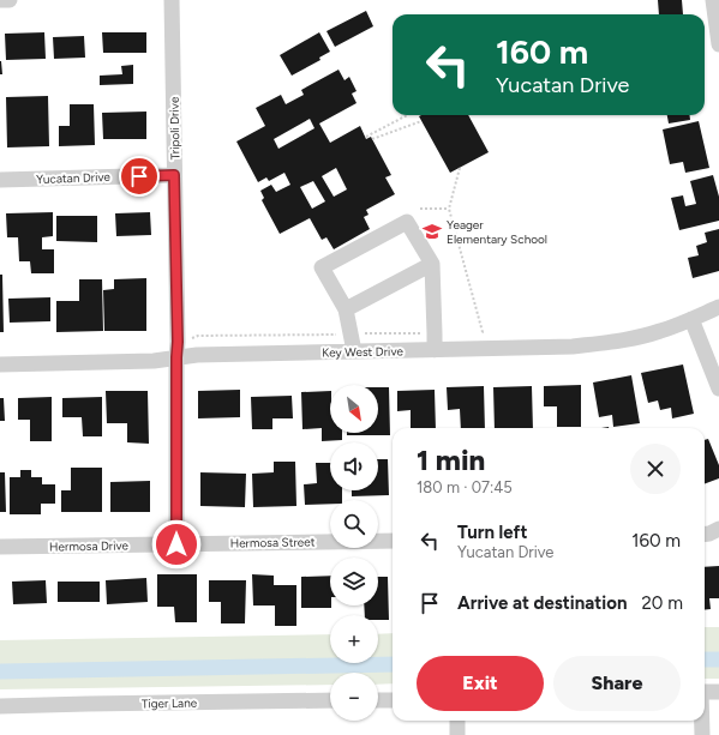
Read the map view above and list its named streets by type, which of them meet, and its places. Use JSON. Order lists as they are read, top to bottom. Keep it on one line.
{"streets":{"street":["Tripoli Drive","Yucatan Drive","Key West Drive","Hermosa Street","Hermosa Drive","Tiger Lane"]},"crossings":[["Tripoli Drive","Yucatan Drive"],["Tripoli Drive","Key West Drive"],["Tripoli Drive","Hermosa Street"],["Tripoli Drive","Hermosa Drive"],["Hermosa Street","Hermosa Drive"]],"places":{"school or university":["Yeager Elementary School"]},"north":"bottom right","page":{"turn":["160 m","Yucatan Drive"],"map_buttons":["+","−"],"heading":["1 min","180 m · 07:45"],"list":[{"name":"Turn left","note":"Yucatan Drive","value":"160 m"},{"name":"Arrive at destination","value":"20 m"}],"buttons":["Exit","Share"]}}
